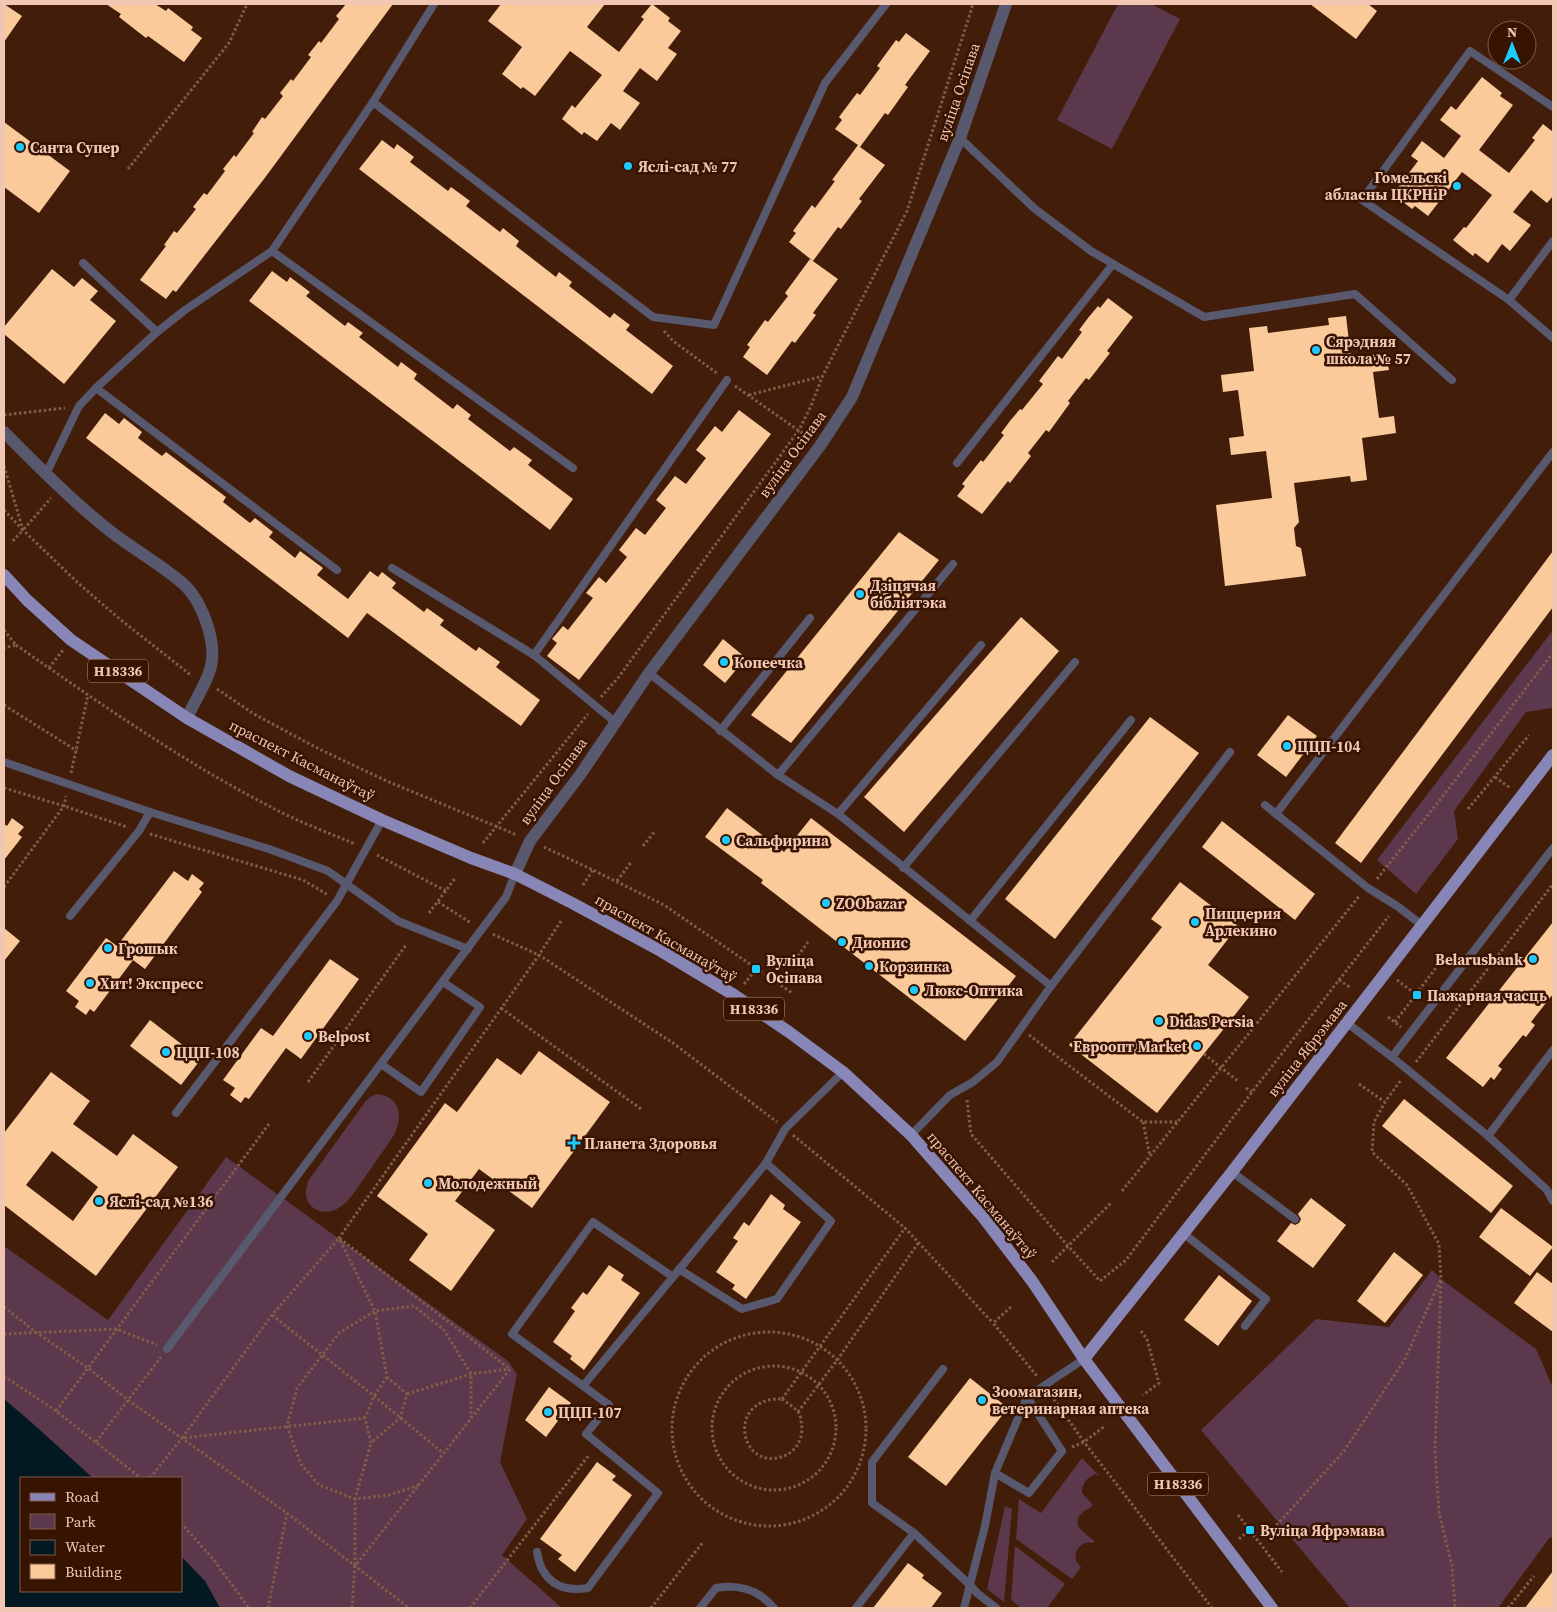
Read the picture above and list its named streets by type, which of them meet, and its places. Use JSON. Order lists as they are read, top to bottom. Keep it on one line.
{"streets":{"main road":["Н18336","праспект Касманаўтаў","вуліца Яфрэмава"],"street":["вуліца Осіпава"]},"crossings":[["вуліца Осіпава","праспект Касманаўтаў"],["праспект Касманаўтаў","вуліца Яфрэмава"]],"places":{"other":["Санта Супер","Яслі-сад № 77","Гомельскі абласны ЦКРНіР","Сярэдняя школа № 57","Дзіцячая бібліятэка","Копеечка","ЦЦП-104","Сальфирина","ZOObazar","Пиццерия Арлекино","Дионис","Грошык","Belarusbank","Корзинка","Хит! Экспресс","Люкс-Оптика","Didas Persia","Belpost","Евроопт Market","ЦЦП-108","Молодежный","Яслі-сад №136","Зоомагазин, ветеринарная аптека","ЦЦП-107"],"transit":["Вуліца Осіпава","Пажарная часць","Вуліца Яфрэмава"],"health":["Планета Здоровья"]},"legend":["Road","Park","Water","Building"],"north":"top"}
